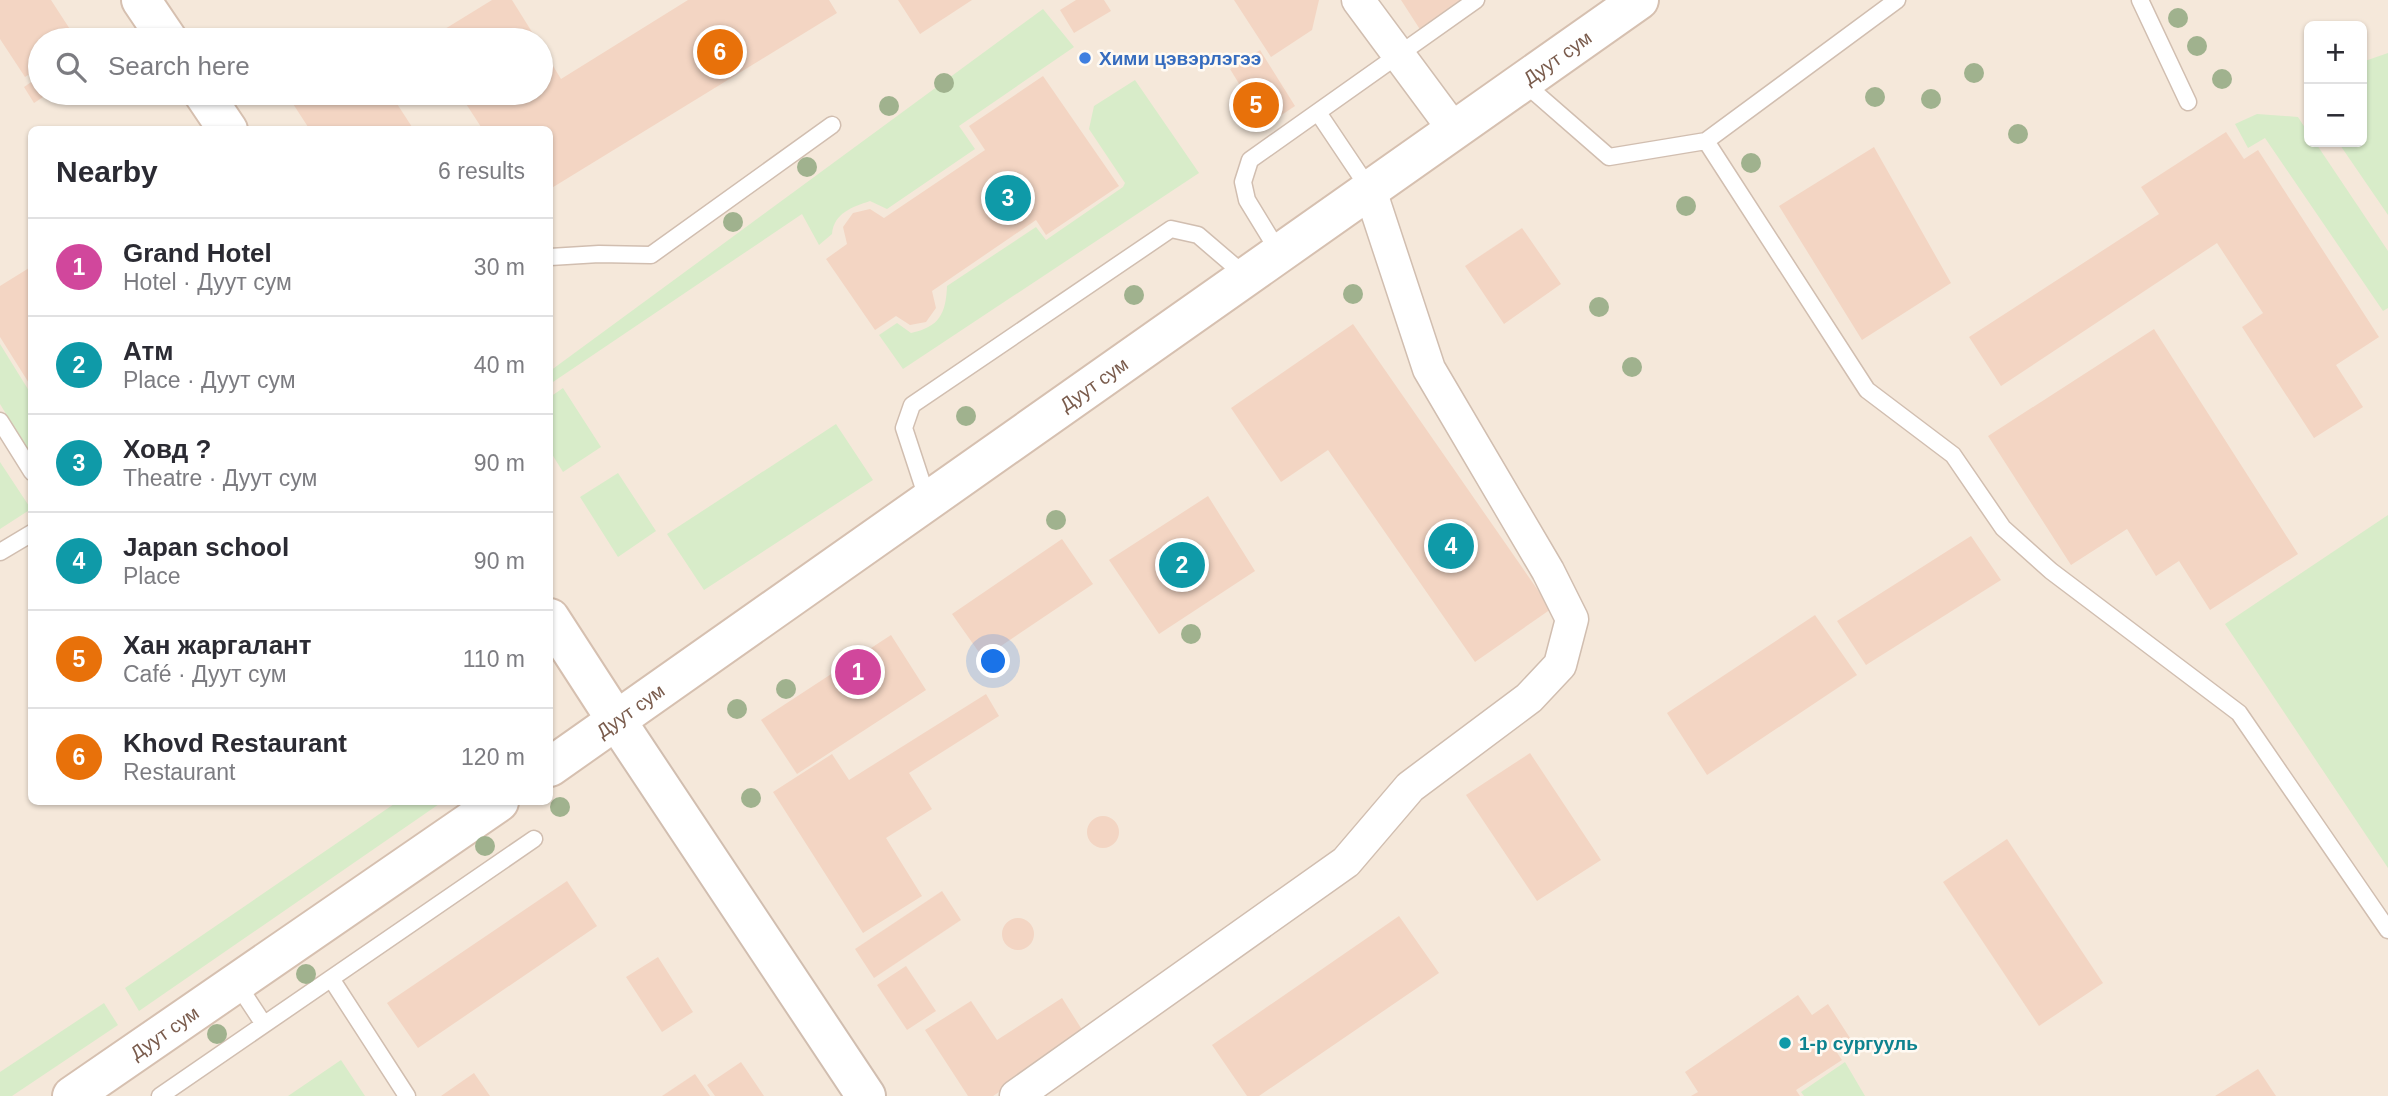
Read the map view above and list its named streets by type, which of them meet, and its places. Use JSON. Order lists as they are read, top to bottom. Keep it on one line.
{"streets":{"main road":["Дуут сум"]},"places":["Хими цэвэрлэгээ","1-р сургууль"],"page":{"map_buttons":["+","−"],"pins":["6","5","3","4","2","1"],"search":"Search here","heading":["Nearby","6 results"],"list":[{"mark":"1","name":"Grand Hotel","note":"Hotel · Дуут сум","value":"30 m"},{"mark":"2","name":"Атм","note":"Place · Дуут сум","value":"40 m"},{"mark":"3","name":"Ховд ?","note":"Theatre · Дуут сум","value":"90 m"},{"mark":"4","name":"Japan school","note":"Place","value":"90 m"},{"mark":"5","name":"Хан жаргалант","note":"Café · Дуут сум","value":"110 m"},{"mark":"6","name":"Khovd Restaurant","note":"Restaurant","value":"120 m"}]}}
